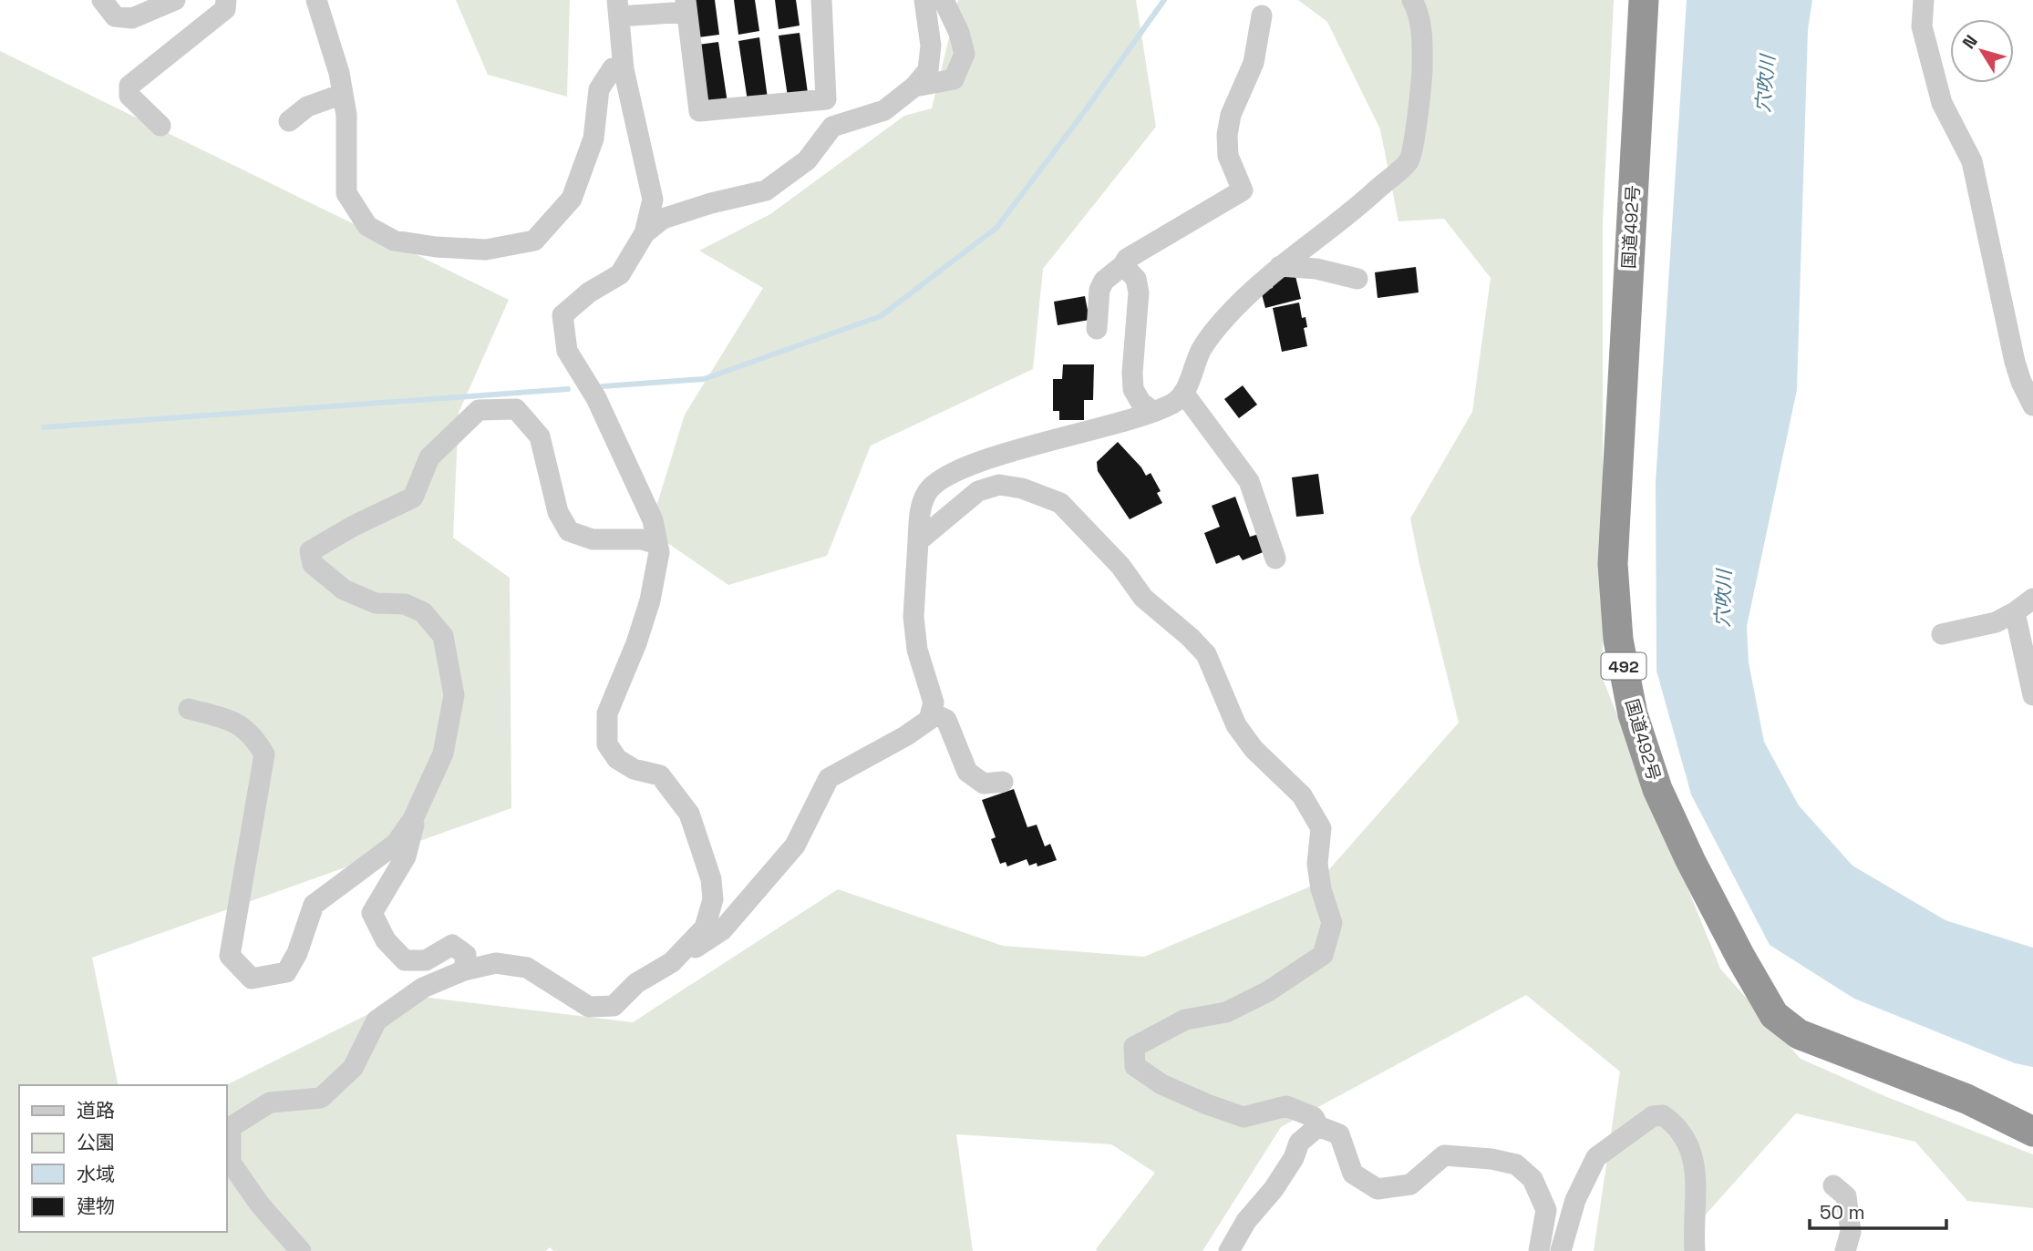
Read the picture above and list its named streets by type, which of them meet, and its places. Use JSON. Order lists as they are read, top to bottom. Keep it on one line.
{"streets":{"highway":["国道492号","492"]},"water":["穴吹川"],"legend":["道路","公園","水域","建物"],"scale_bar":"50 m","north":"top left"}
